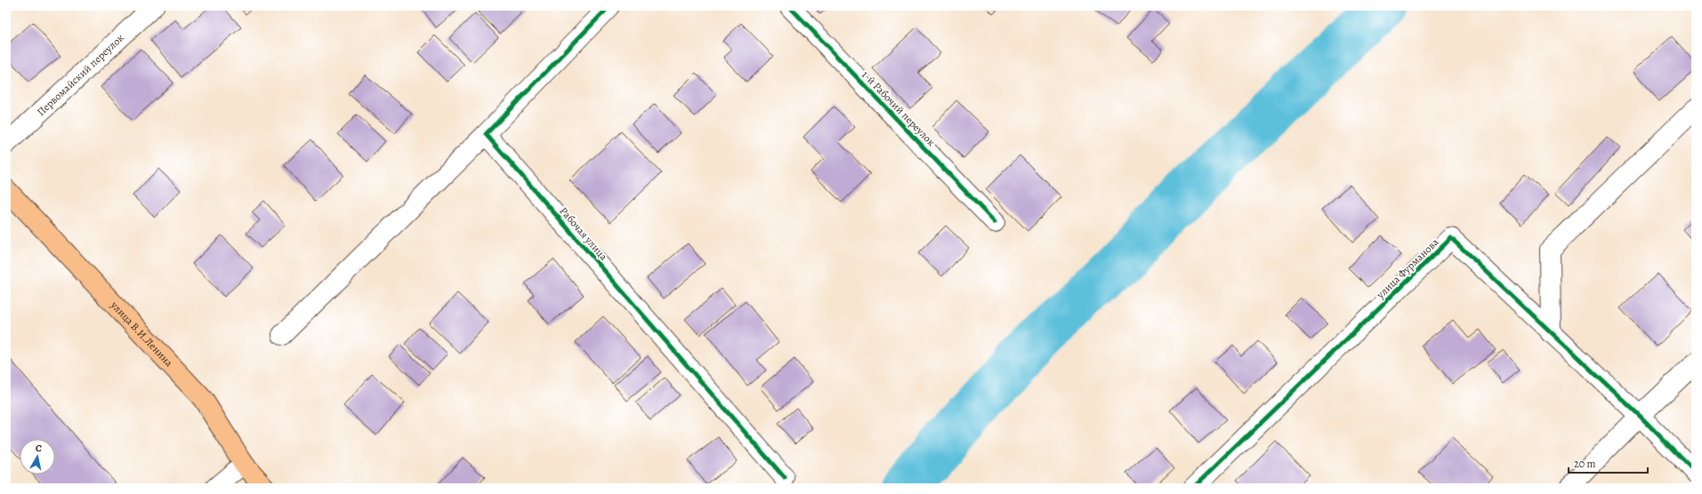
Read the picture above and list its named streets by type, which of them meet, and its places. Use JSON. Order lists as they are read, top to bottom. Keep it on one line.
{"streets":{"main road":["улица В.И.Ленина"],"street":["Первомайский переулок","1-й Рабочий переулок","Рабочая улица","улица Фурманова"]},"scale_bar":"20 m","north":"top"}
